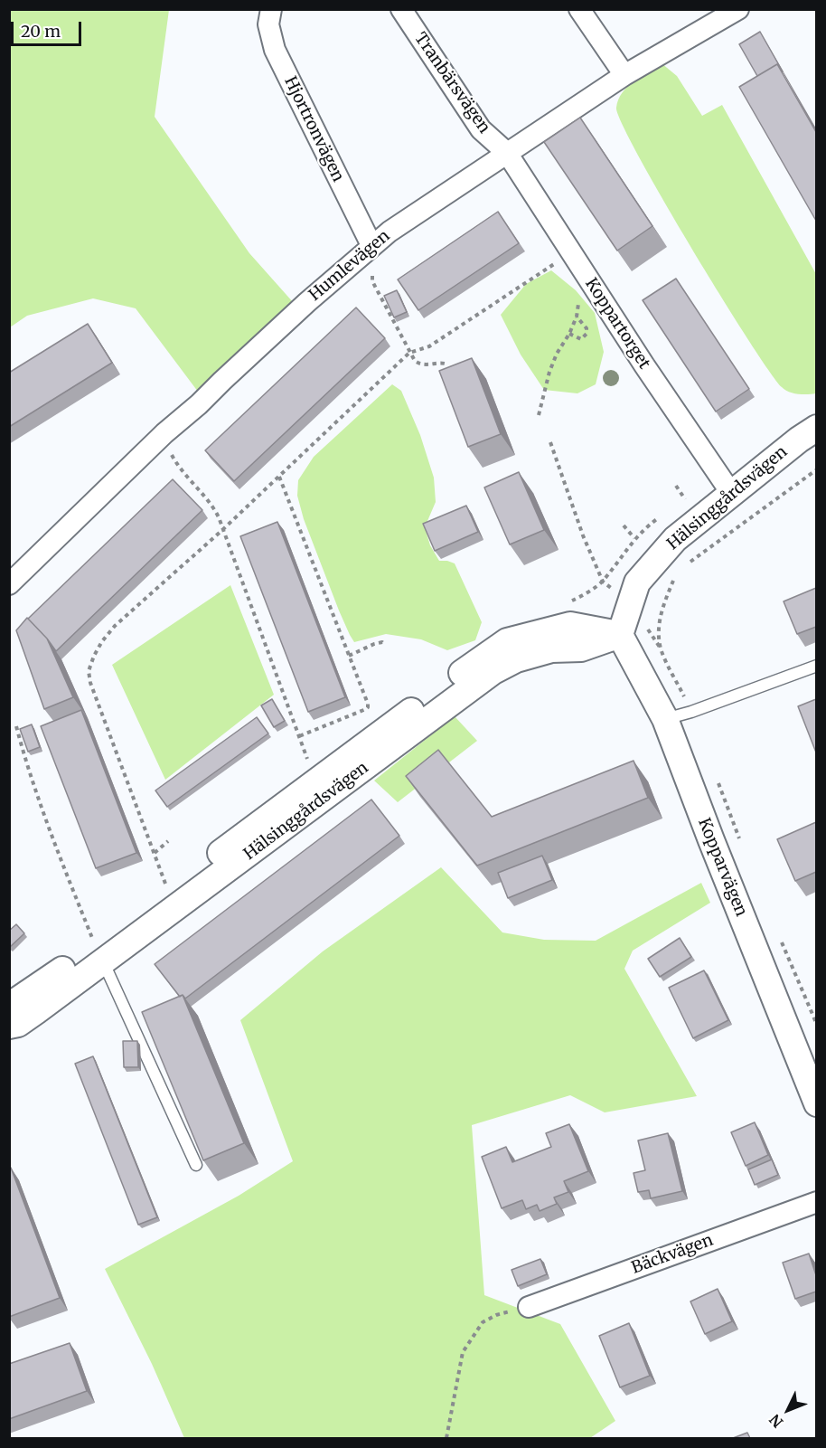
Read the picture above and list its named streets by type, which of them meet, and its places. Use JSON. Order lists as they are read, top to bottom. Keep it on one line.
{"streets":{"street":["Tranbärsvägen","Hjortronvägen","Humlevägen","Koppartorget","Hälsinggårdsvägen","Kopparvägen","Bäckvägen"]},"crossings":[["Tranbärsvägen","Humlevägen"],["Tranbärsvägen","Koppartorget"],["Hjortronvägen","Humlevägen"],["Humlevägen","Koppartorget"],["Koppartorget","Hälsinggårdsvägen"],["Hälsinggårdsvägen","Kopparvägen"]],"scale_bar":"20 m","north":"bottom left"}
